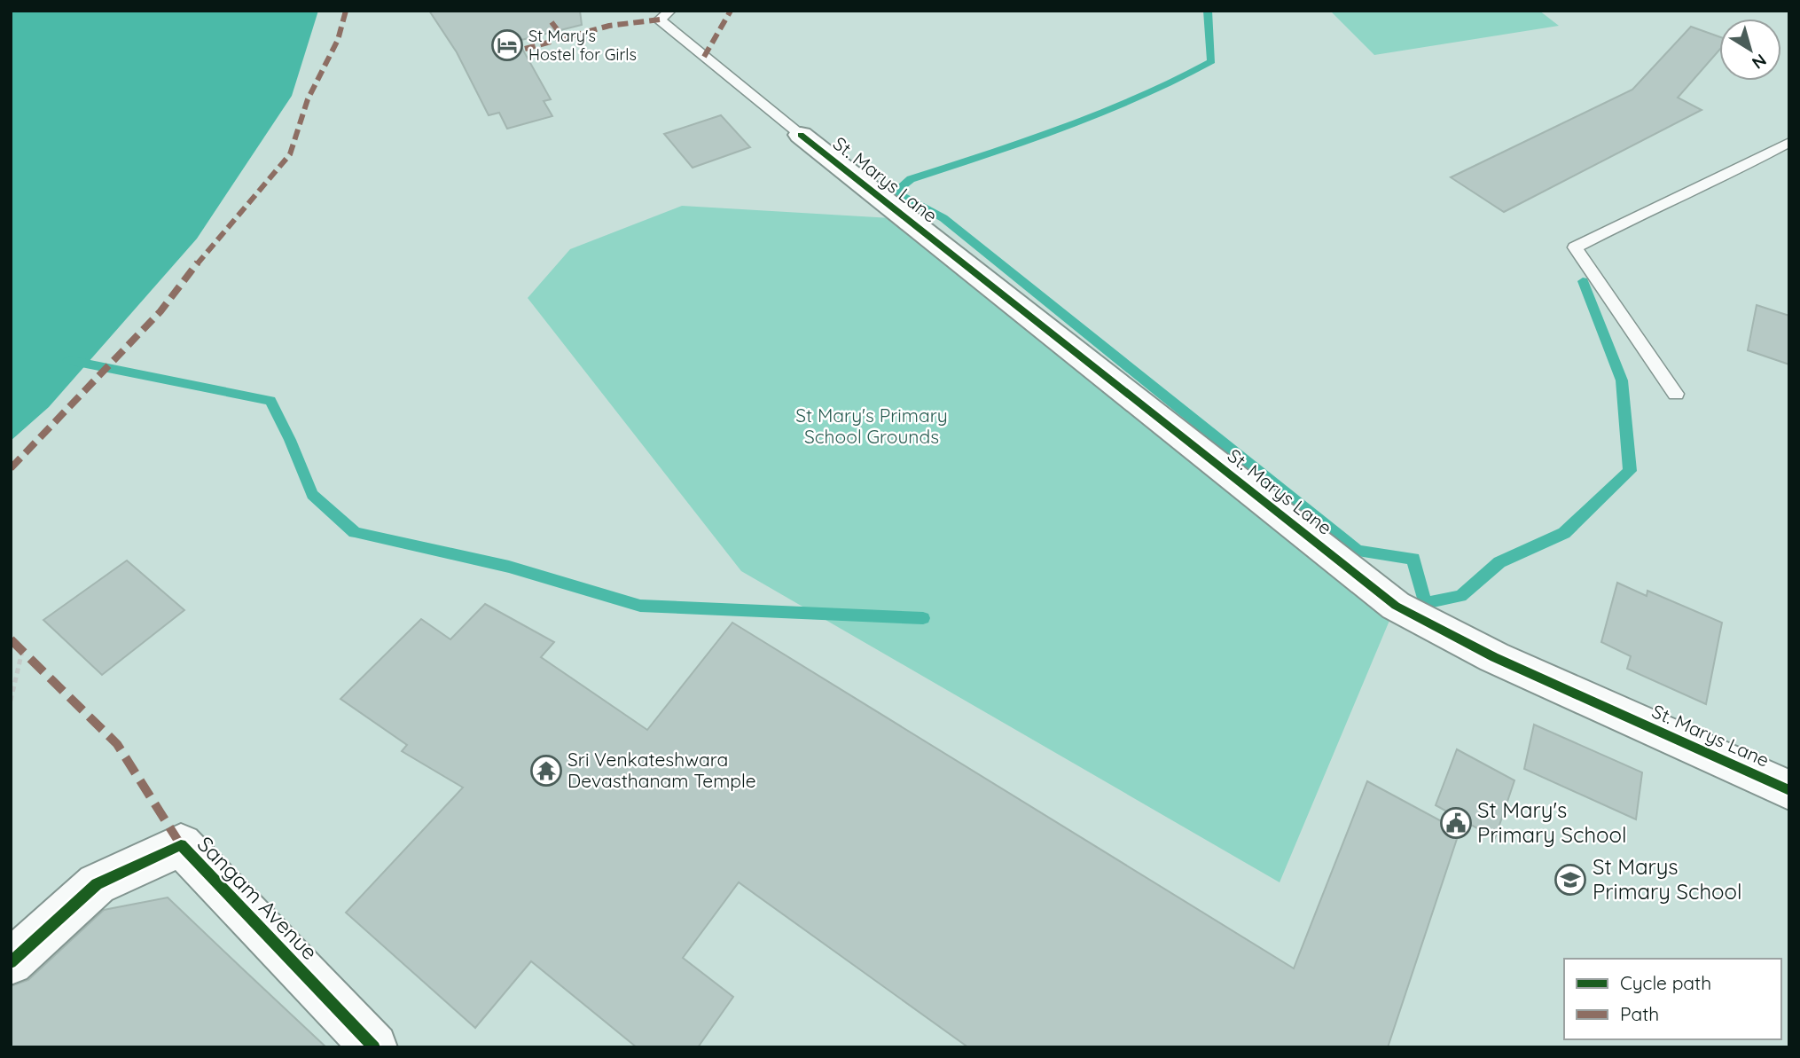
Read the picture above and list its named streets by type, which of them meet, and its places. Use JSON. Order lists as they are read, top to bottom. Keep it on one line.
{"streets":{"street":["St. Marys Lane","Sangam Avenue"]},"parks":["St Mary's Primary School Grounds"],"places":{"hotel":["St Mary's Hostel for Girls"],"temple":["Sri Venkateshwara Devasthanam Temple"],"public building":["St Mary's Primary School"],"school or university":["St Marys Primary School"]},"legend":["Cycle path","Path"],"north":"bottom right"}
